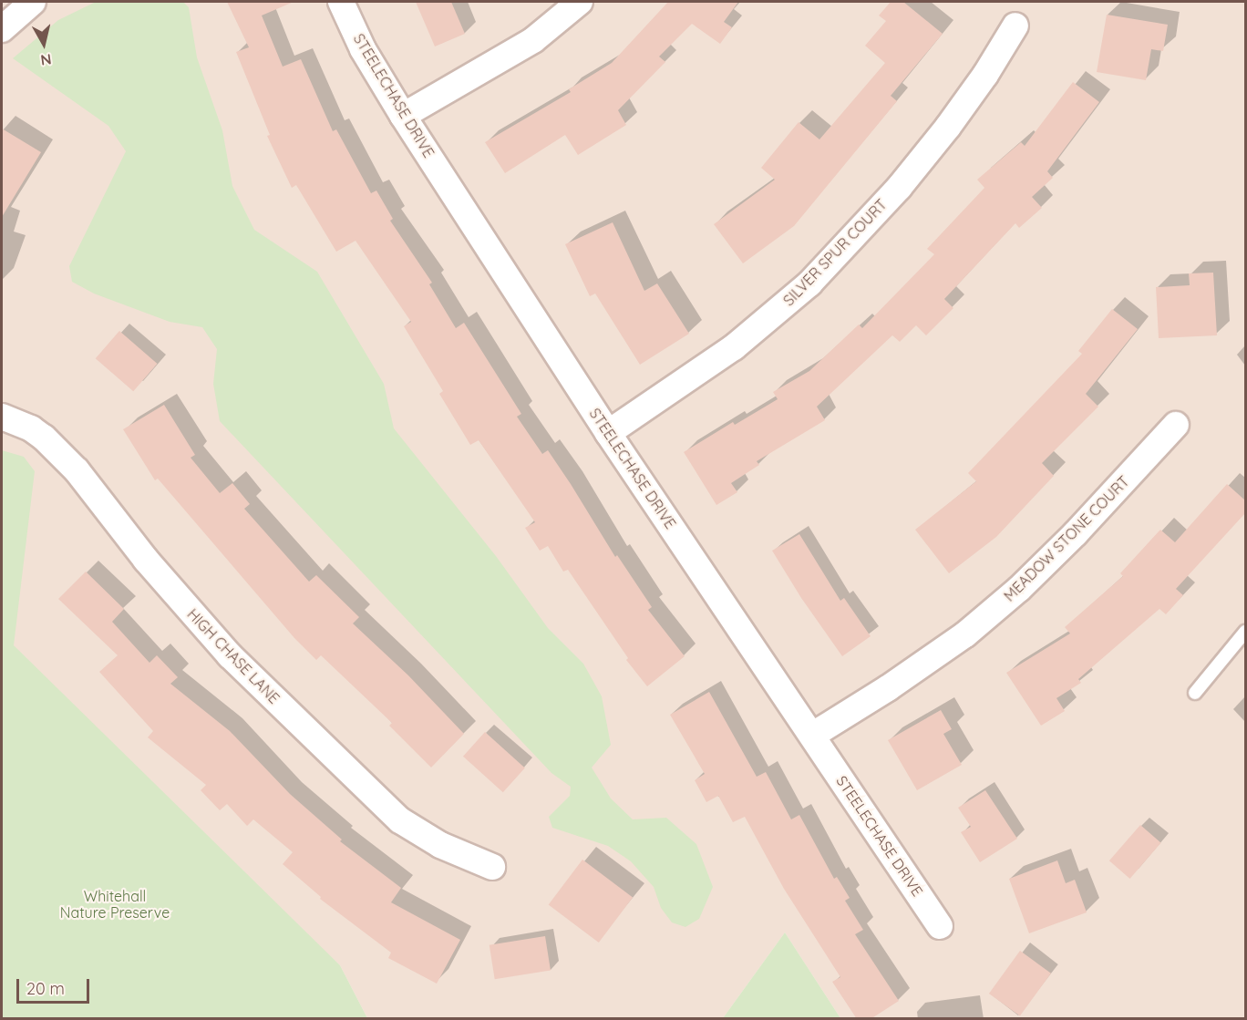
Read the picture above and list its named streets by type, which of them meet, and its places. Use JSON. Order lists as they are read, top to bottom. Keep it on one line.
{"streets":{"street":["STEELECHASE DRIVE","SILVER SPUR COURT","MEADOW STONE COURT","HIGH CHASE LANE"]},"crossings":[["STEELECHASE DRIVE","SILVER SPUR COURT"],["STEELECHASE DRIVE","MEADOW STONE COURT"]],"parks":["Whitehall Nature Preserve"],"scale_bar":"20 m","north":"bottom"}
